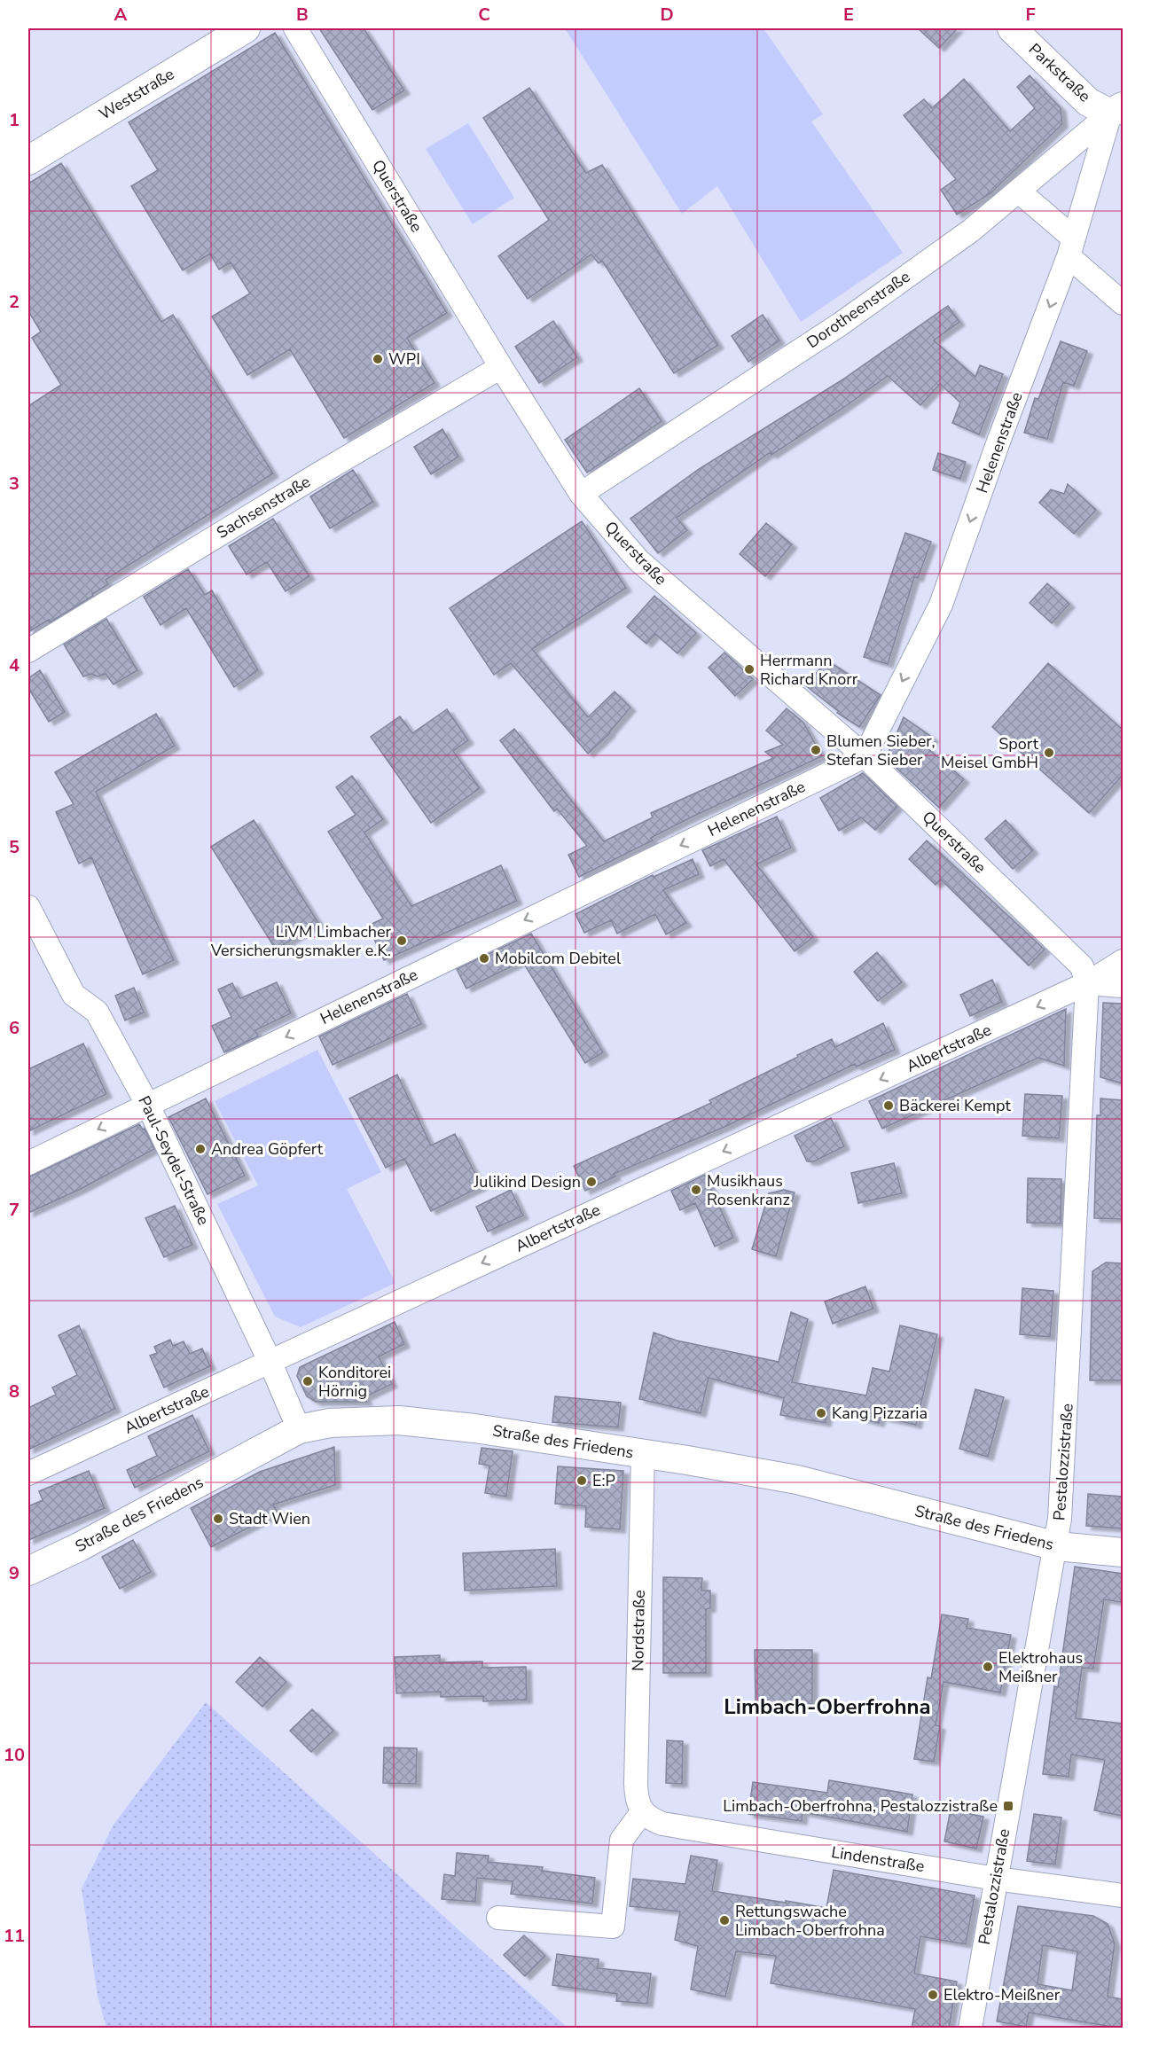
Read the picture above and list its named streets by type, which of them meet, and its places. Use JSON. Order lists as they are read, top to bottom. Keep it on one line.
{"streets":{"main road":["Parkstraße","Weststraße","Straße des Friedens"],"street":["Querstraße","Dorotheenstraße","Helenenstraße","Sachsenstraße","Albertstraße","Paul-Seydel-Straße","Pestalozzistraße","Nordstraße","Lindenstraße"]},"crossings":[["Parkstraße","Dorotheenstraße"],["Parkstraße","Helenenstraße"],["Querstraße","Dorotheenstraße"],["Querstraße","Helenenstraße"],["Querstraße","Sachsenstraße"],["Querstraße","Albertstraße"],["Querstraße","Pestalozzistraße"],["Dorotheenstraße","Helenenstraße"],["Helenenstraße","Paul-Seydel-Straße"],["Albertstraße","Paul-Seydel-Straße"],["Albertstraße","Pestalozzistraße"],["Paul-Seydel-Straße","Straße des Friedens"],["Straße des Friedens","Pestalozzistraße"],["Straße des Friedens","Nordstraße"],["Pestalozzistraße","Lindenstraße"],["Nordstraße","Lindenstraße"]],"one_way":["Helenenstraße","Albertstraße"],"districts":["Limbach-Oberfrohna"],"places":{"other":["WPI","Herrmann Richard Knorr","Blumen Sieber, Stefan Sieber","Sport Meisel GmbH","LiVM Limbacher Versicherungsmakler e.K.","Mobilcom Debitel","Bäckerei Kempt","Andrea Göpfert","Julikind Design","Musikhaus Rosenkranz","Konditorei Hörnig","Kang Pizzaria","E:P","Stadt Wien","Elektrohaus Meißner","Rettungswache Limbach-Oberfrohna","Elektro-Meißner"],"transit":["Limbach-Oberfrohna, Pestalozzistraße"]},"grid":{"columns":["A","B","C","D","E","F"],"rows":["1","2","3","4","5","6","7","8","9","10","11"]}}
